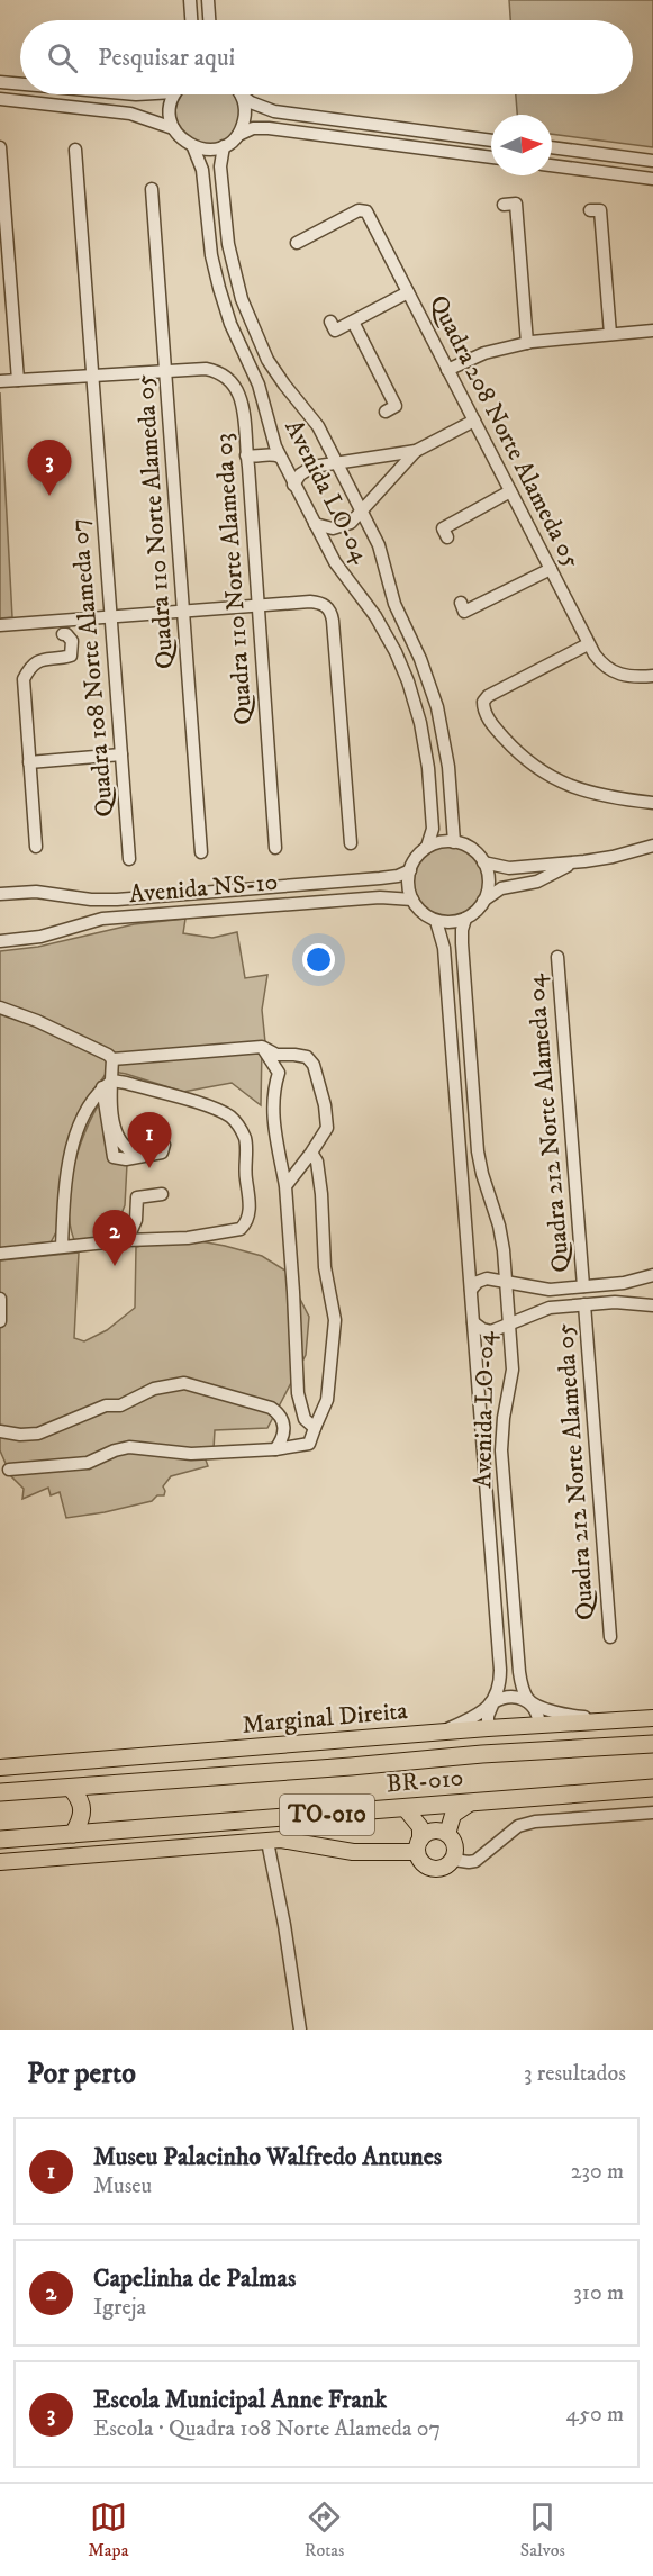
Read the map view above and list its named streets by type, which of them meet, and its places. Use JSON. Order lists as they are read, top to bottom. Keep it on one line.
{"streets":{"highway":["BR-010","TO-010"],"main road":["Marginal Direita"],"street":["Quadra 208 Norte Alameda 05","Avenida LO-04","Quadra 110 Norte Alameda 05","Quadra 110 Norte Alameda 03","Quadra 108 Norte Alameda 07","Avenida NS-10","Quadra 212 Norte Alameda 04","Quadra 212 Norte Alameda 05"]},"crossings":[["Avenida LO-04","Avenida NS-10"],["Avenida LO-04","Marginal Direita"],["Quadra 110 Norte Alameda 05","Quadra 110 Norte Alameda 03"],["Quadra 110 Norte Alameda 03","Quadra 108 Norte Alameda 07"]],"north":"right","page":{"search":"Pesquisar aqui","pins":["3","1","2"],"heading":["Por perto","3 resultados"],"list":[{"mark":"1","name":"Museu Palacinho Walfredo Antunes","note":"Museu","value":"230 m"},{"mark":"2","name":"Capelinha de Palmas","note":"Igreja","value":"310 m"},{"mark":"3","name":"Escola Municipal Anne Frank","note":"Escola · Quadra 108 Norte Alameda 07","value":"450 m"}],"nav":["Mapa","Rotas","Salvos"]}}
